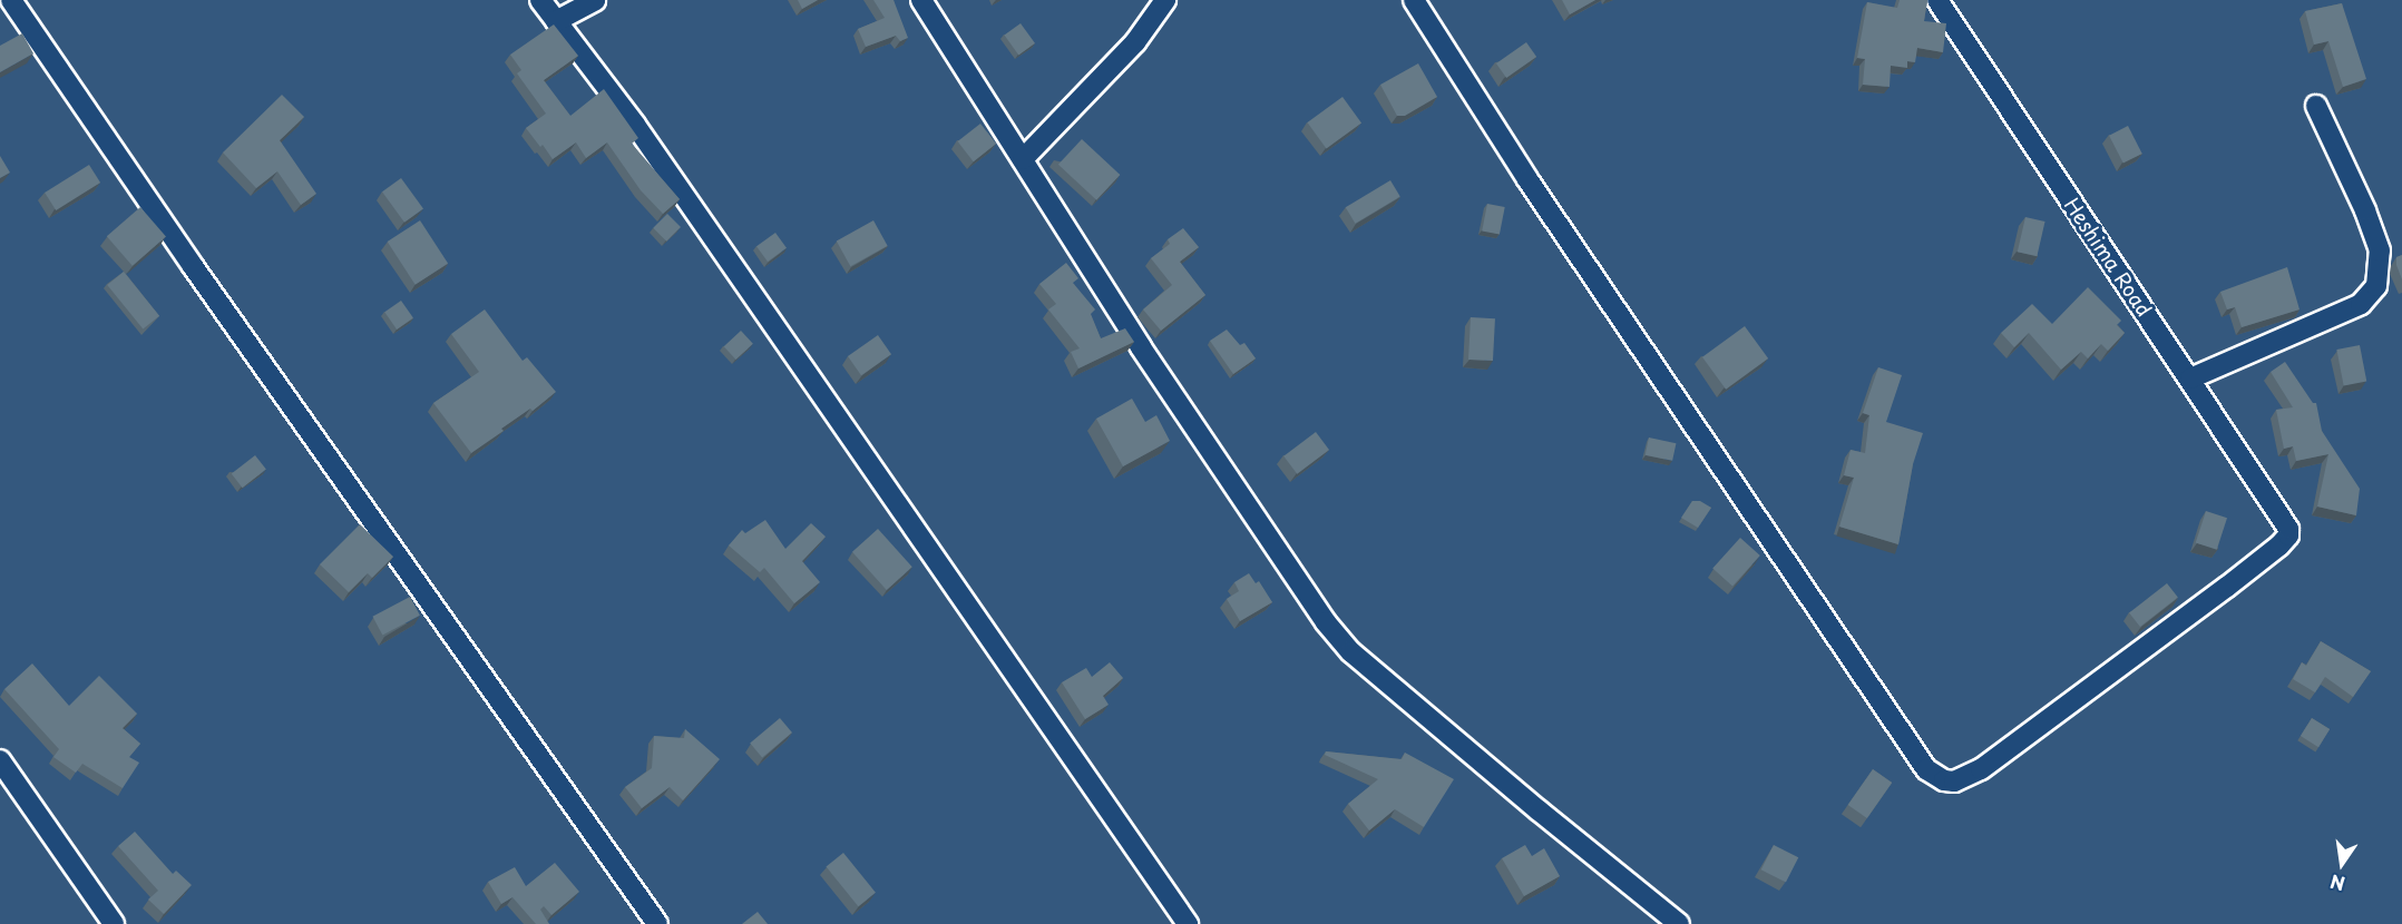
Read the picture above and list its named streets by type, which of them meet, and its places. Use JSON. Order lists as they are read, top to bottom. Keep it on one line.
{"streets":{"street":["Heshima Road"]},"north":"bottom"}
